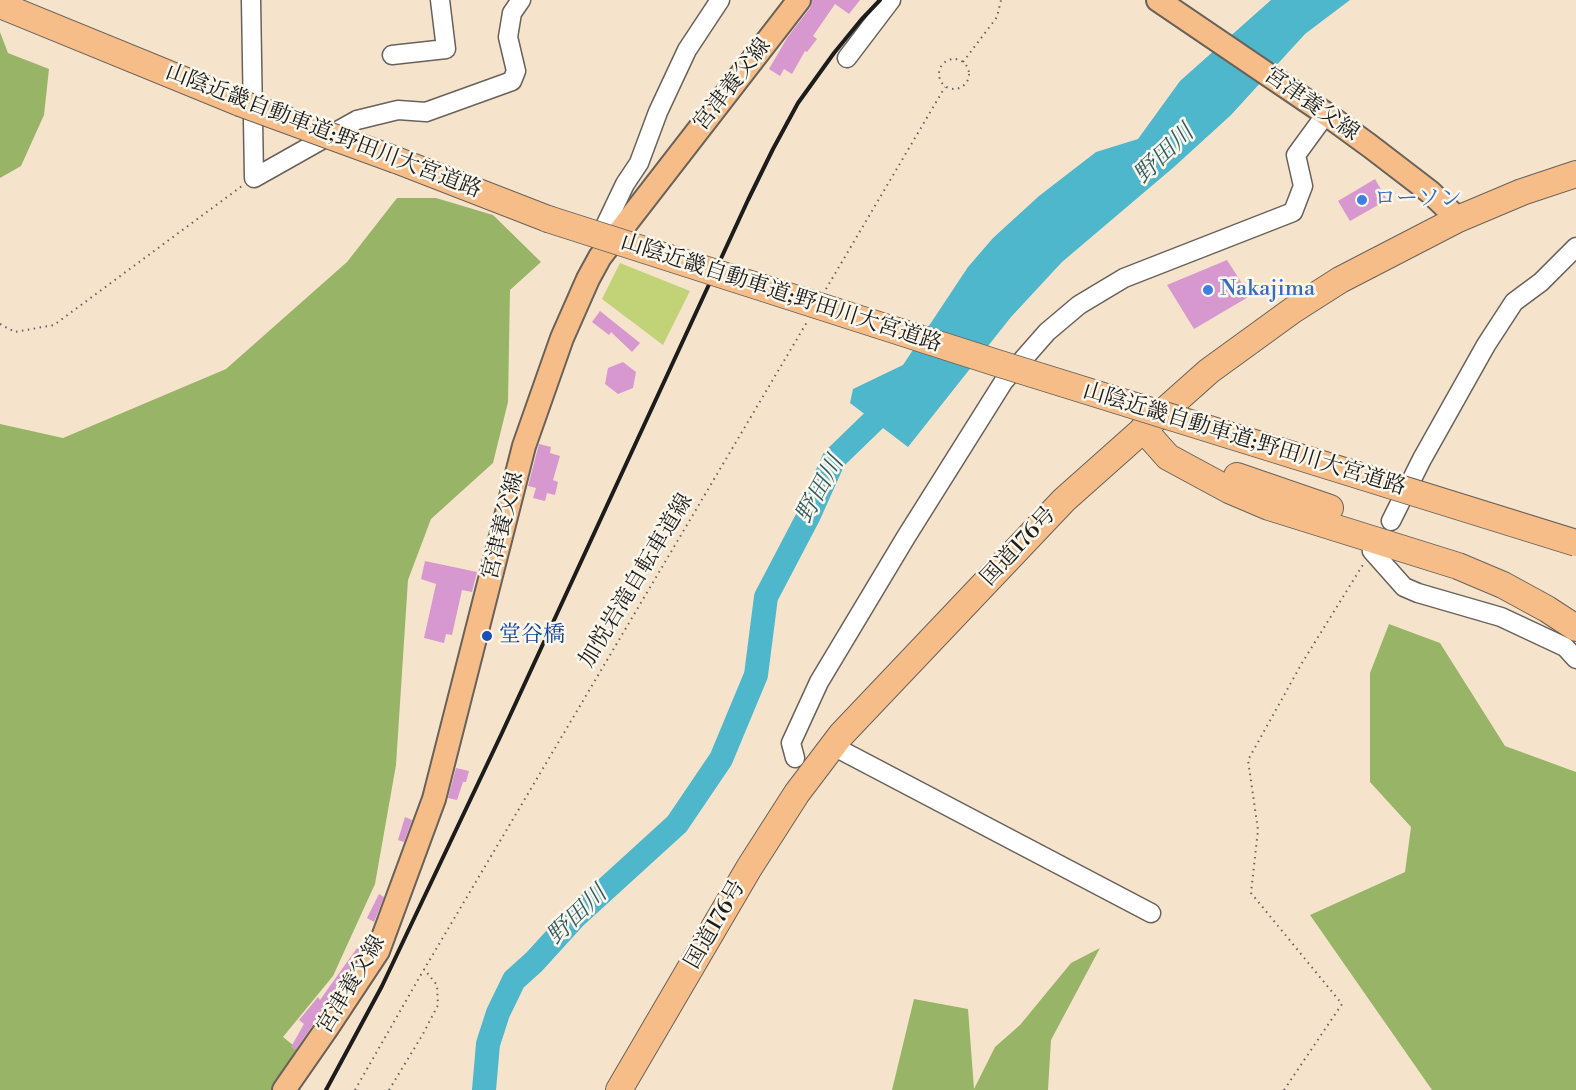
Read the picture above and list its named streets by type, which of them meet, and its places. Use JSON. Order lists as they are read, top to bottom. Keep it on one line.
{"streets":{"highway":["山陰近畿自動車道;野田川大宮道路","国道176号"],"main road":["宮津養父線"],"path":["加悦岩滝自転車道線"]},"crossings":[["宮津養父線","国道176号"]],"water":["野田川"],"places":["ローソン","Nakajima","堂谷橋"]}
